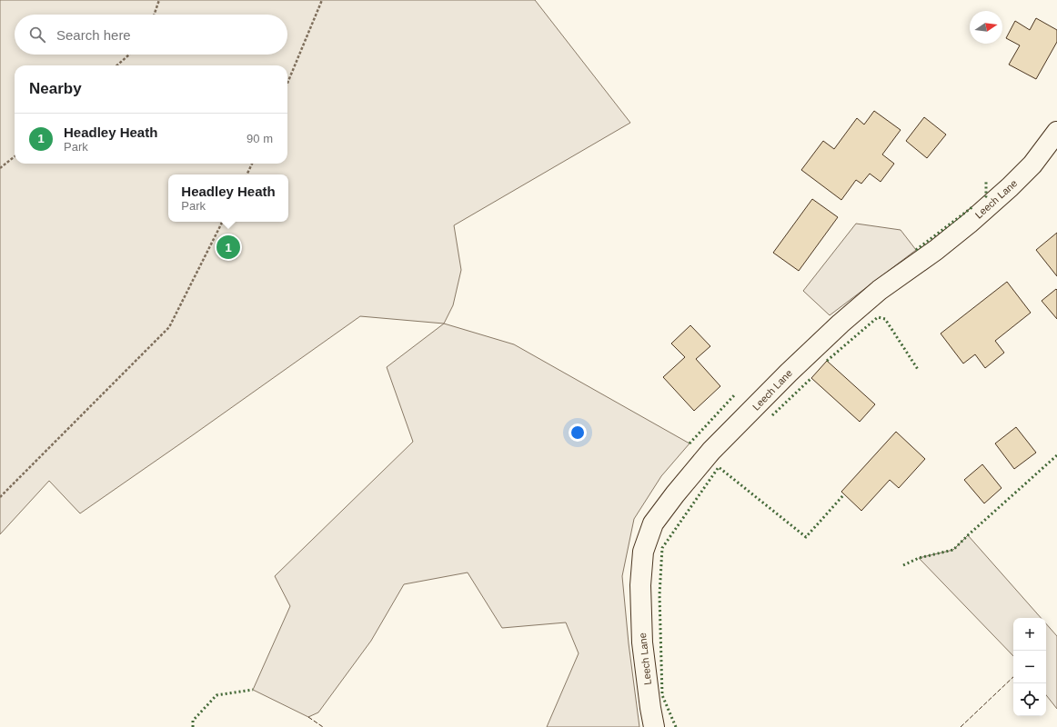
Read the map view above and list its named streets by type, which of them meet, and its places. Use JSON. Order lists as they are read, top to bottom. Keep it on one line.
{"streets":{"main road":["Leech Lane"]},"north":"right","page":{"search":"Search here","heading":"Nearby","list":[{"mark":"1","name":"Headley Heath","note":"Park","value":"90 m"}],"popup":["Headley Heath","Park"],"pins":"1","map_buttons":["+","−"]}}
